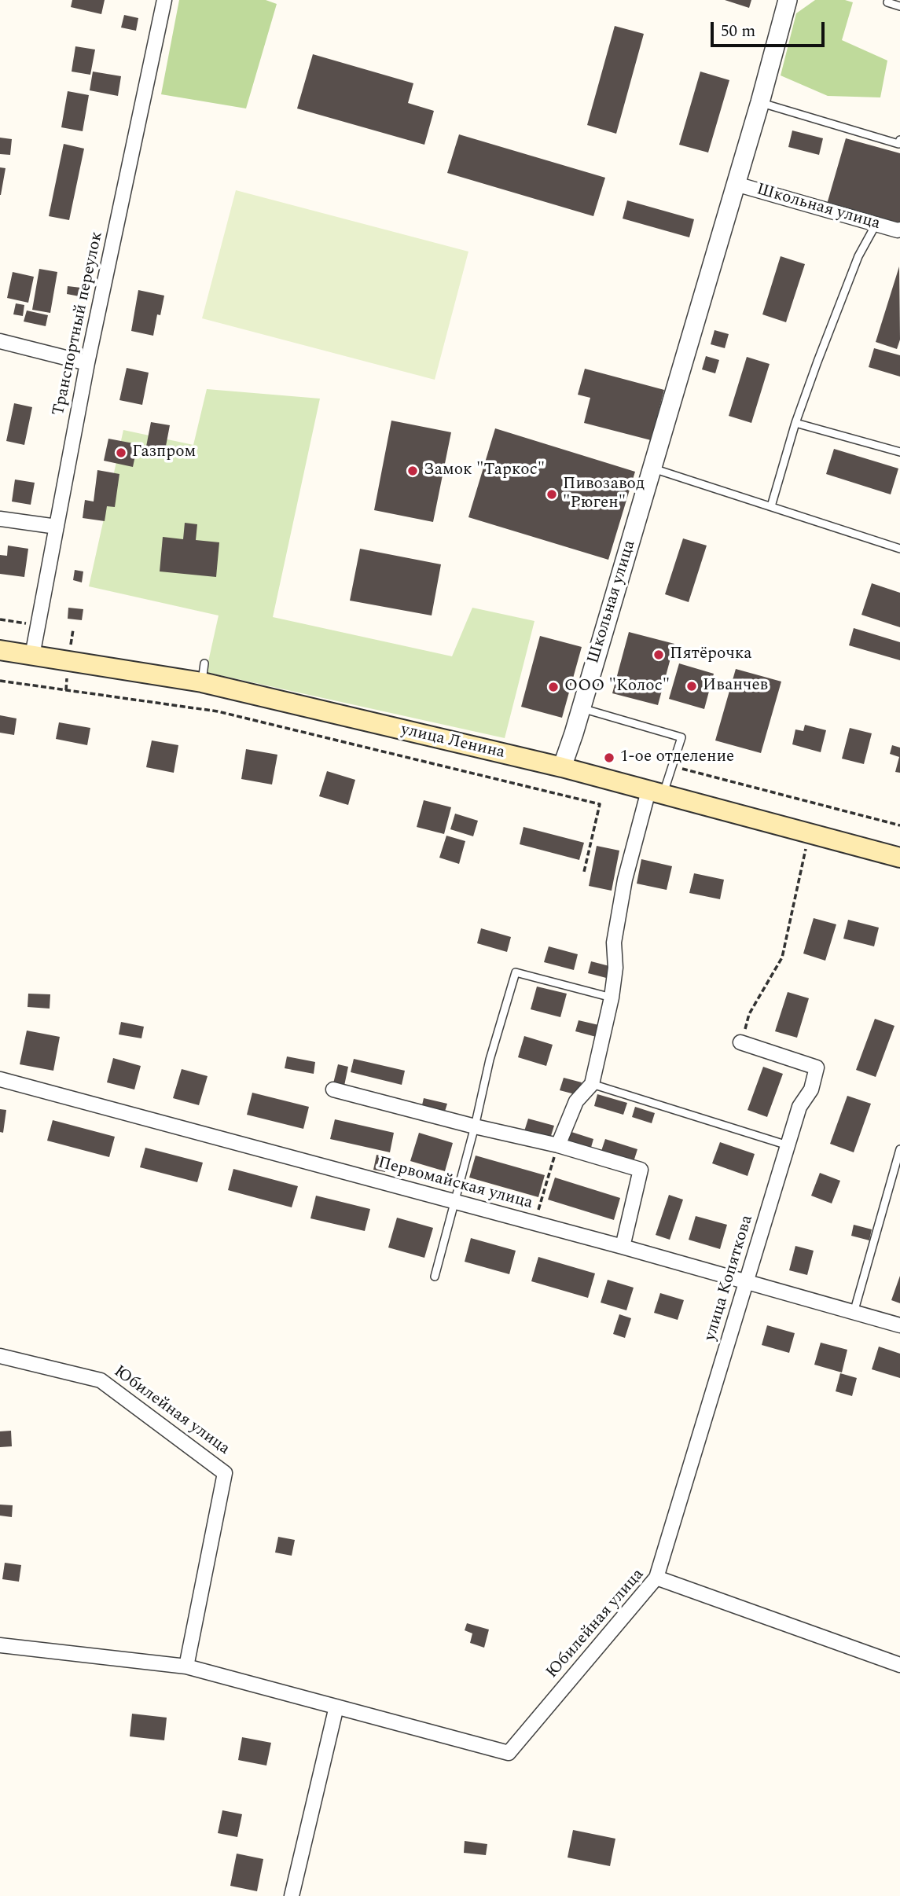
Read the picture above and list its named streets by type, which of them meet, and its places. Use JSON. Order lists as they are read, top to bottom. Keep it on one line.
{"streets":{"main road":["улица Ленина"],"street":["Школьная улица","Транспортный переулок","Первомайская улица","улица Копяткова","Юбилейная улица"]},"crossings":[["Школьная улица","улица Ленина"],["Транспортный переулок","улица Ленина"],["Первомайская улица","улица Копяткова"],["улица Копяткова","Юбилейная улица"]],"places":["Газпром","Замок \"Таркос\"","Пивозавод \"Рюген\"","Пятёрочка","Иванчев","ООО \"Колос\"","1-ое отделение"],"scale_bar":"50 m"}
